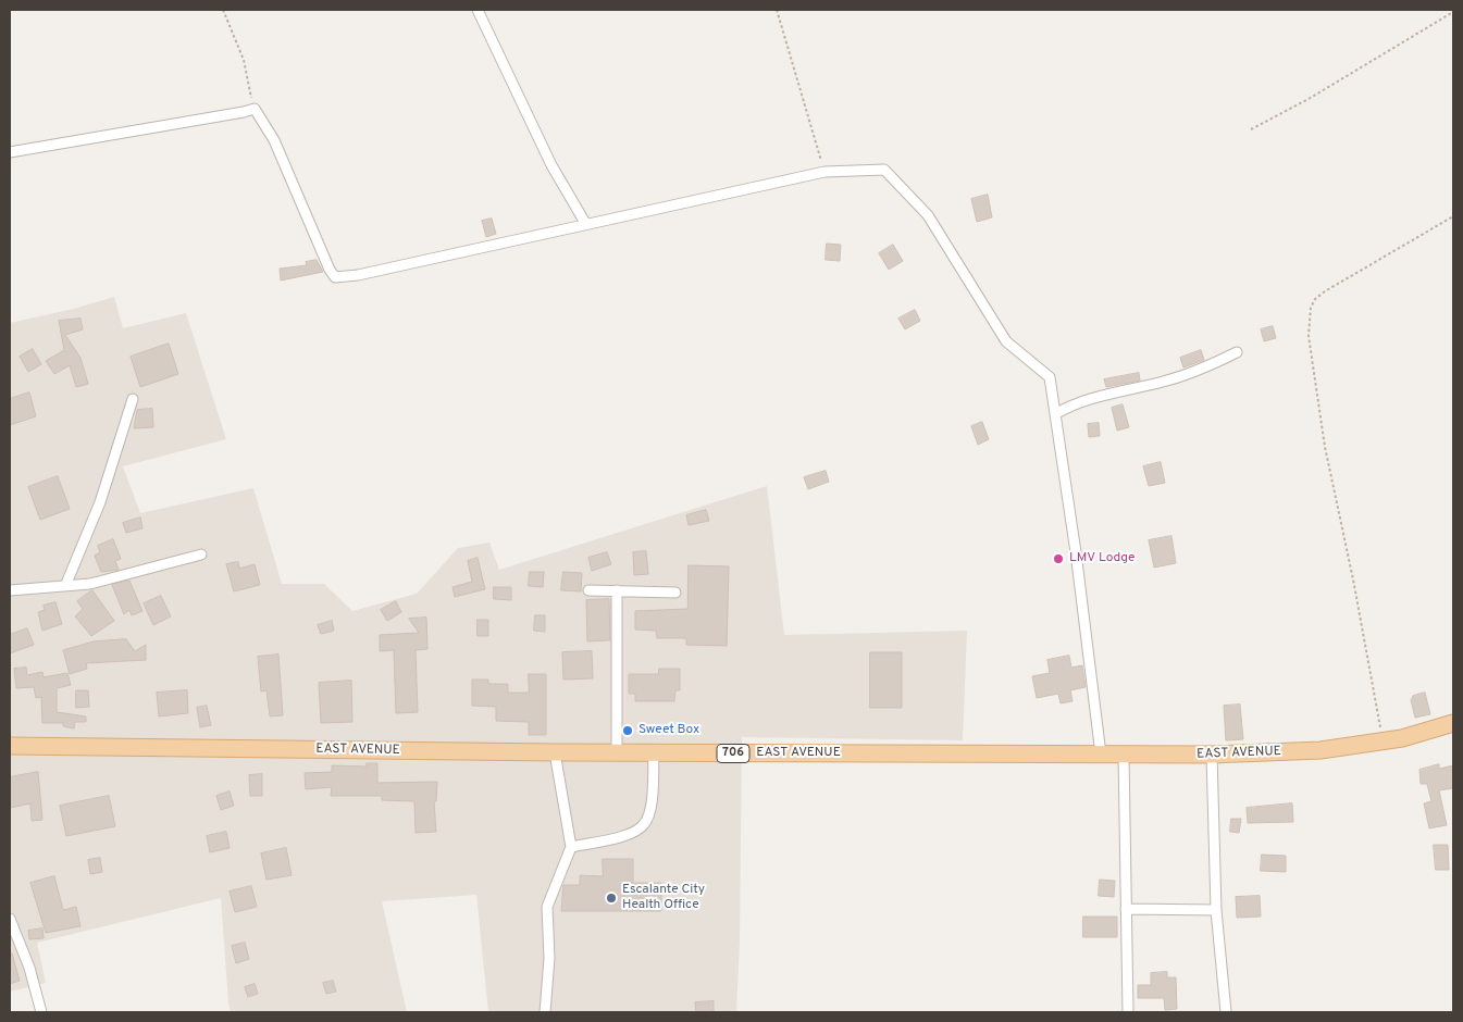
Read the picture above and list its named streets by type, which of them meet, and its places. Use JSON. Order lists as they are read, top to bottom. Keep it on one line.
{"streets":{"main road":["EAST AVENUE","706"]},"places":["LMV Lodge","Sweet Box","Escalante City Health Office"]}
